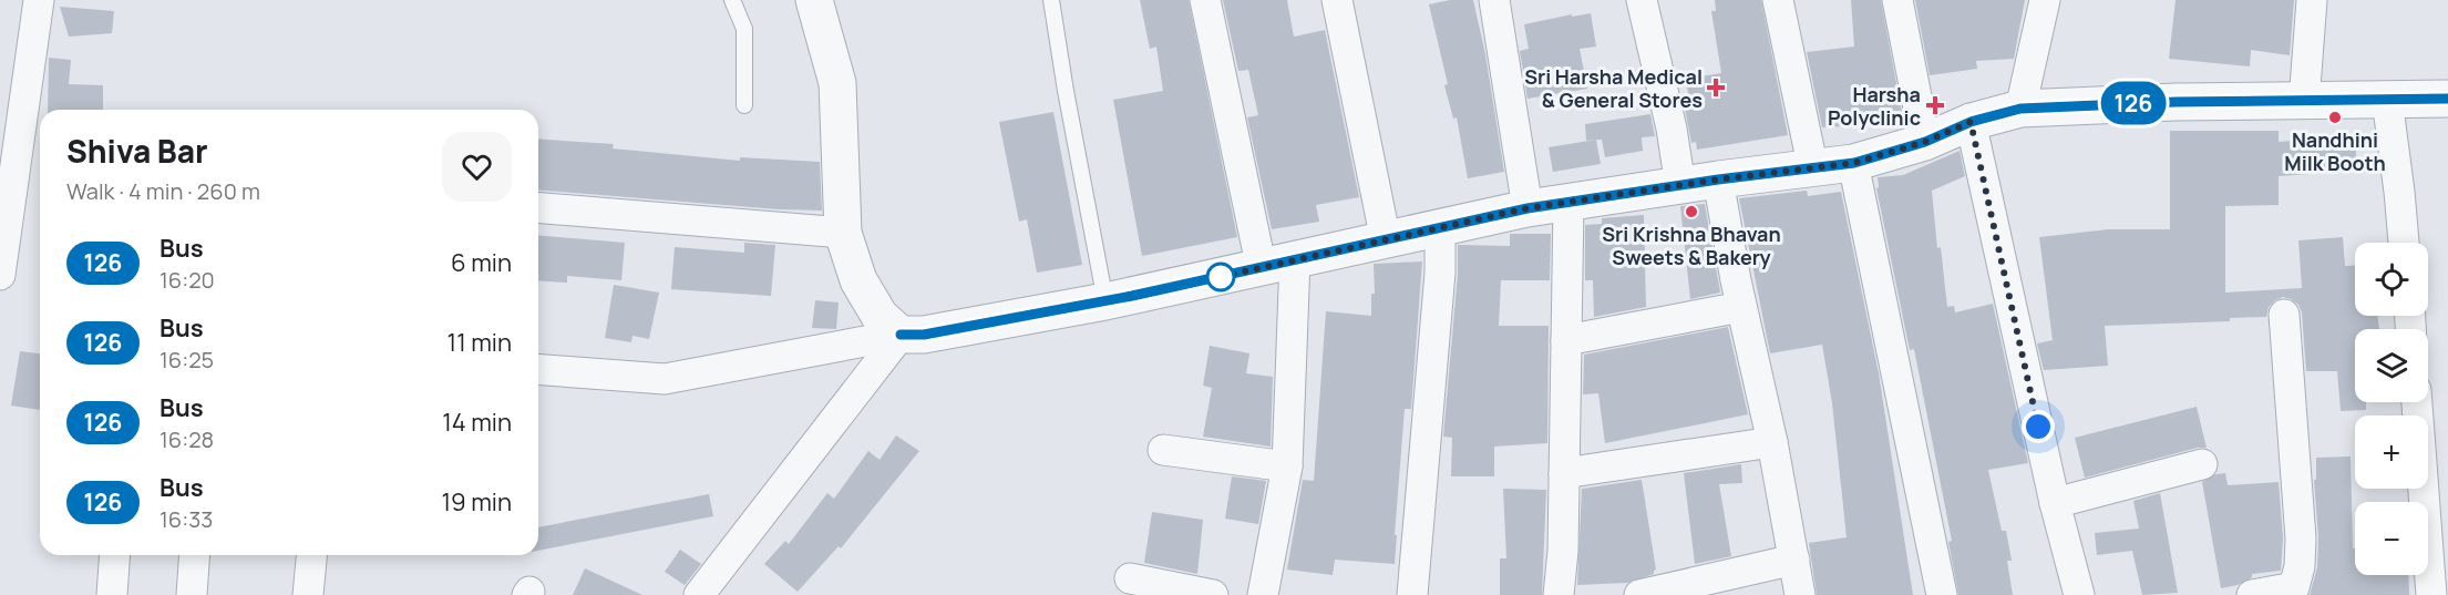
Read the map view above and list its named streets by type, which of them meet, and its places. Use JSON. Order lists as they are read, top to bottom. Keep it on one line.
{"places":{"health":["Sri Harsha Medical & General Stores","Harsha Polyclinic"],"other":["Nandhini Milk Booth","Sri Krishna Bhavan Sweets & Bakery"]},"lines":["bus line 126"],"page":{"on_map":"126","heading":["Shiva Bar","Walk · 4 min · 260 m"],"list":[{"mark":"126","name":"Bus","note":"16:20","value":"6 min"},{"mark":"126","name":"Bus","note":"16:25","value":"11 min"},{"mark":"126","name":"Bus","note":"16:28","value":"14 min"},{"mark":"126","name":"Bus","note":"16:33","value":"19 min"}],"map_buttons":["+","−"]}}
